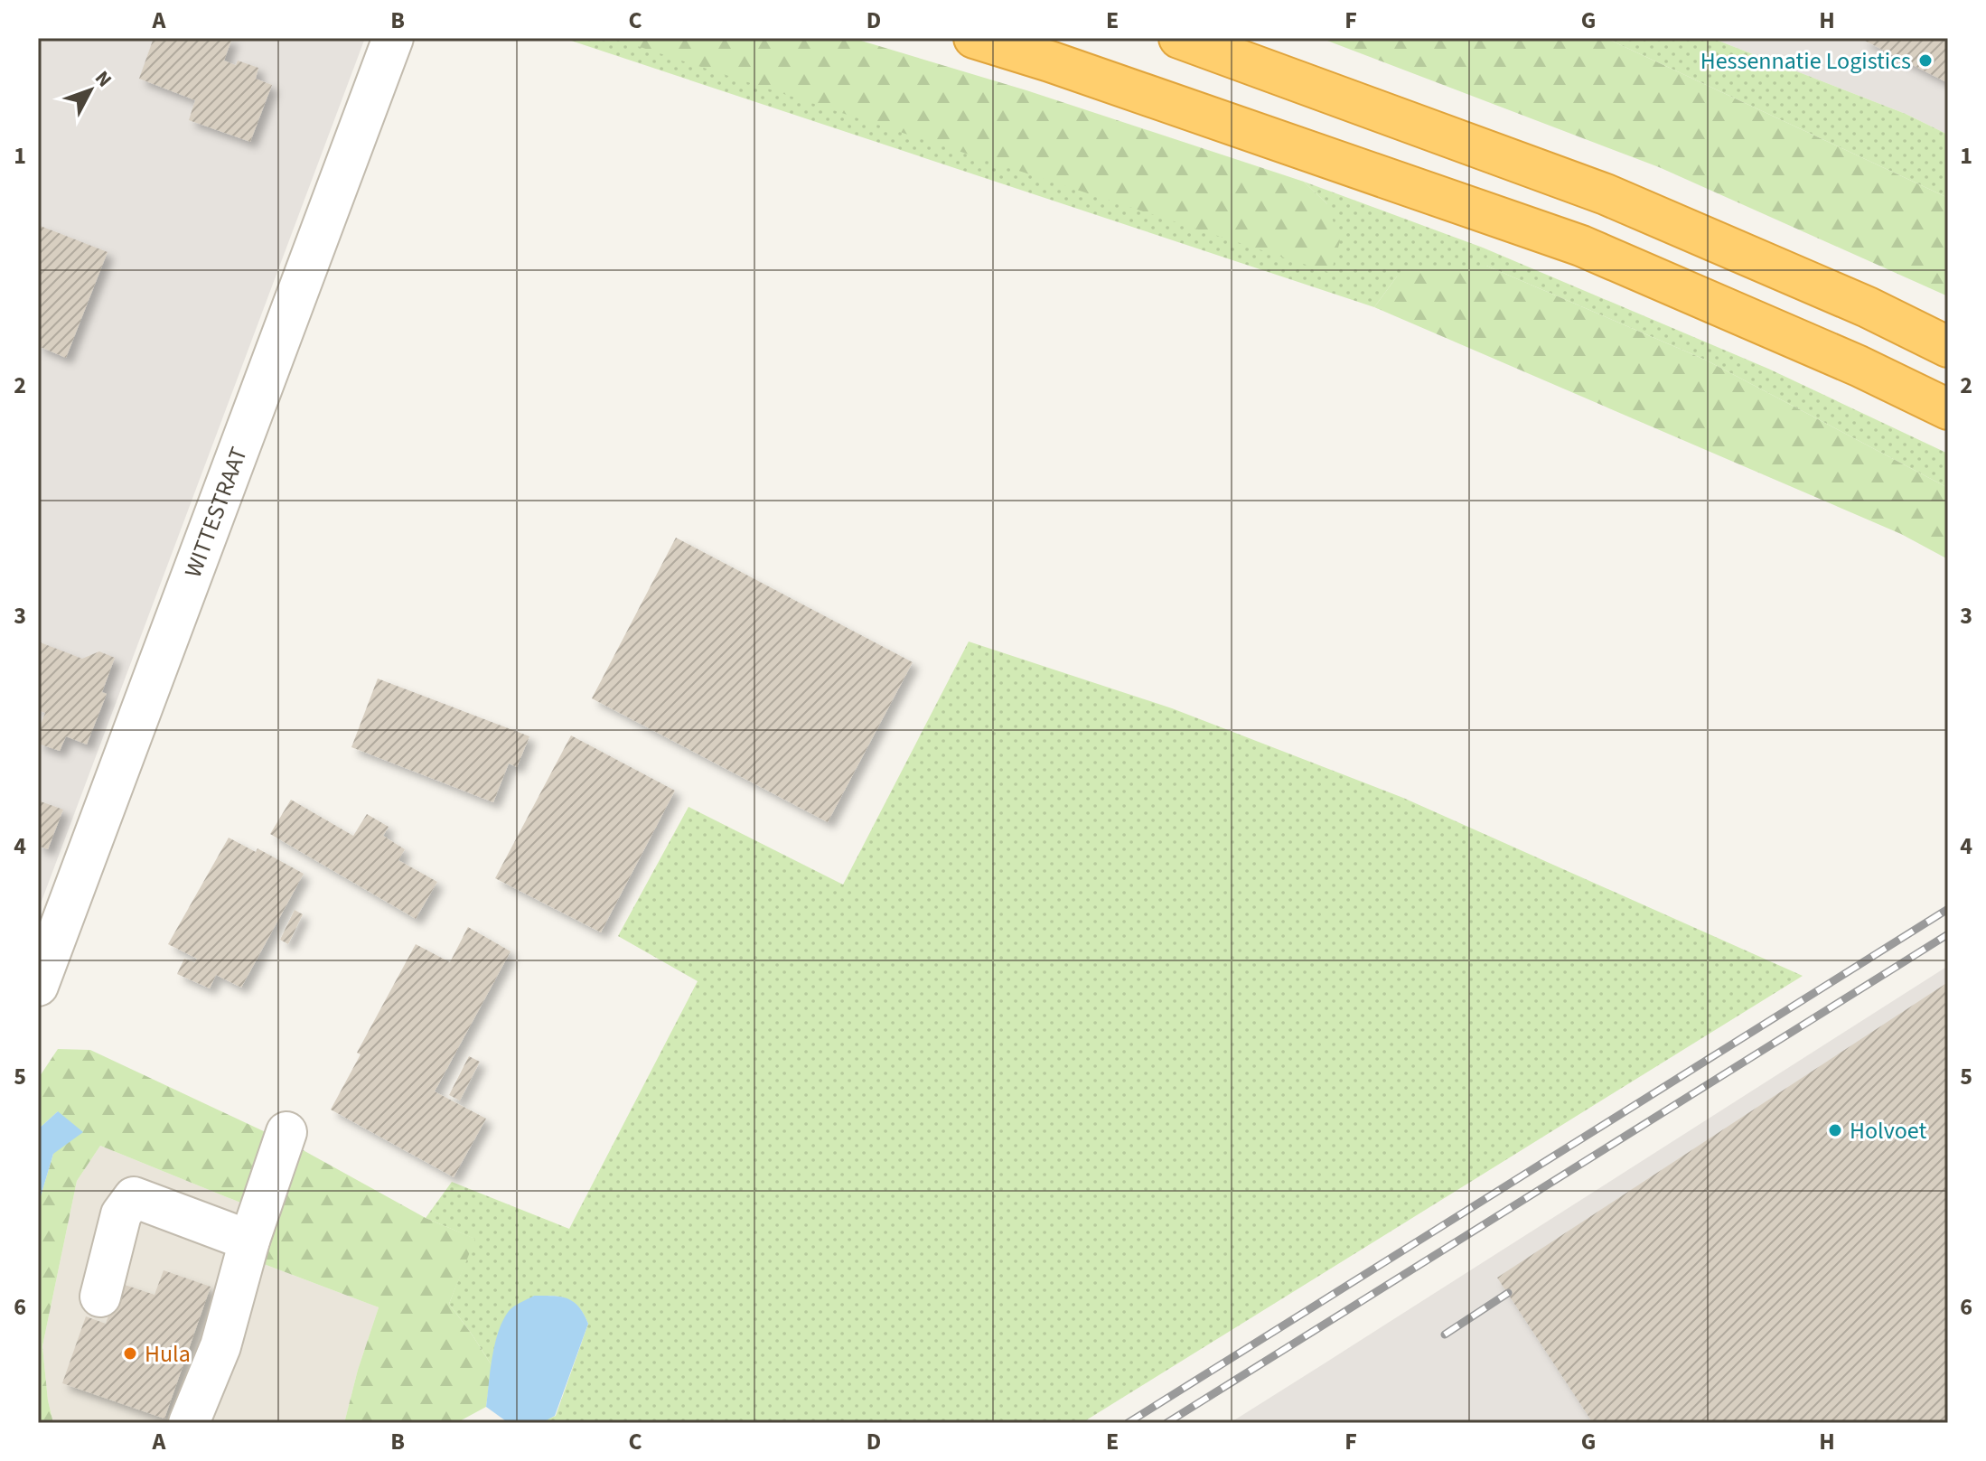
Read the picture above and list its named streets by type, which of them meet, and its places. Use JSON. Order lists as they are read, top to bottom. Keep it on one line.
{"streets":{"street":["WITTESTRAAT"]},"places":["Hessennatie Logistics","Holvoet","Hula"],"north":"top right","grid":{"columns":["A","B","C","D","E","F","G","H"],"rows":["1","2","3","4","5","6"]}}
